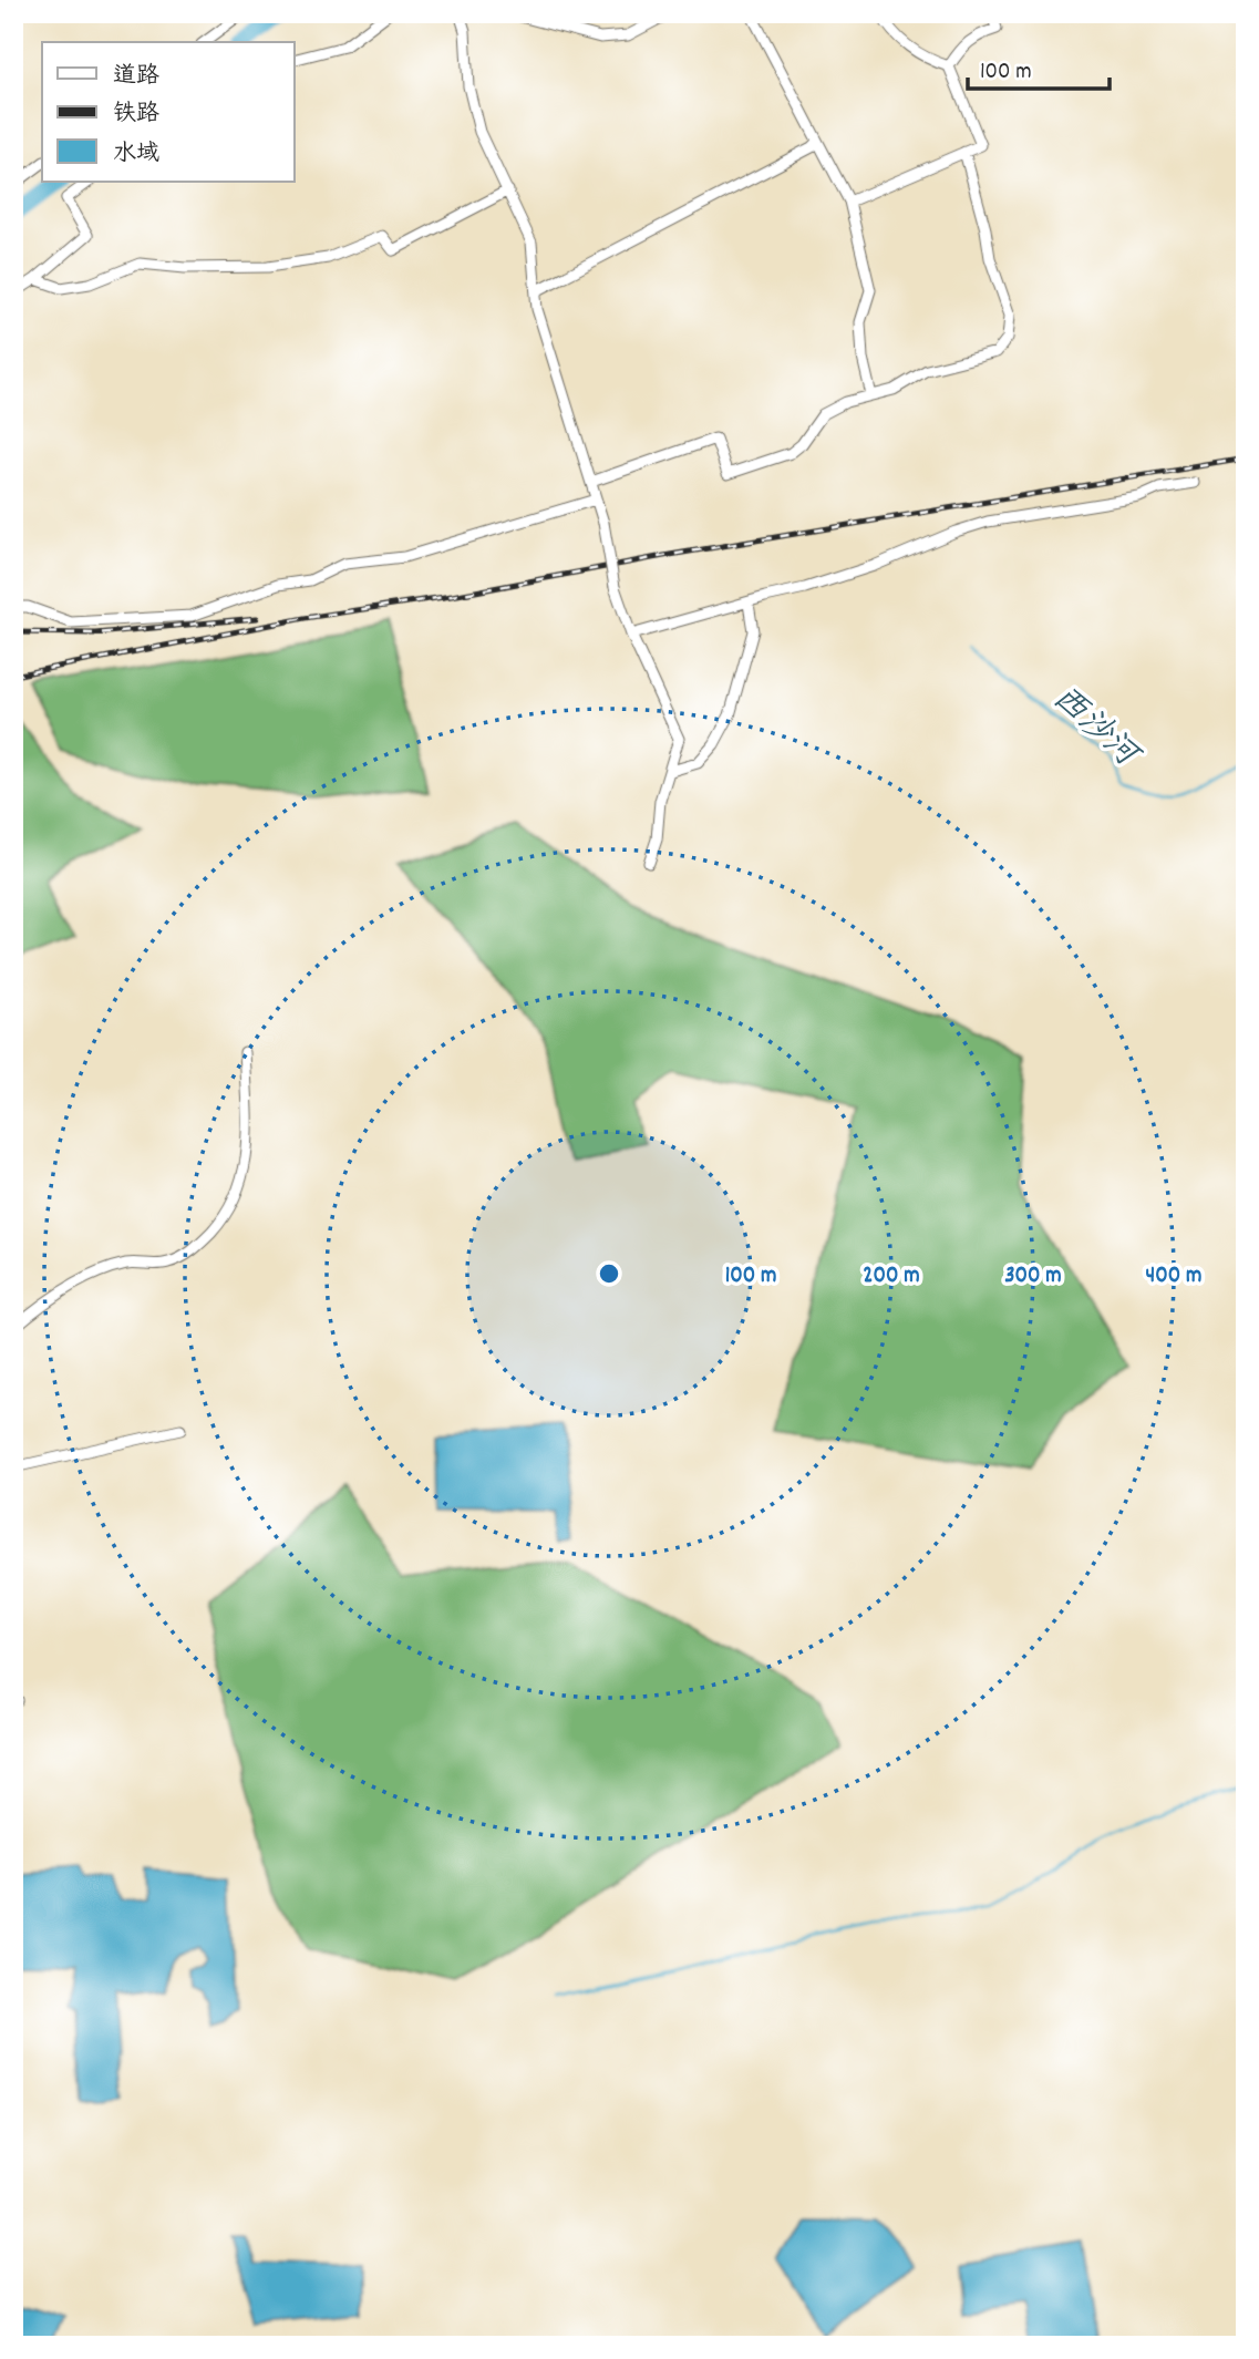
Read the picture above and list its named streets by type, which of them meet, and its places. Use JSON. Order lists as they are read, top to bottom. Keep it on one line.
{"water":["西沙河"],"legend":["道路","铁路","水域"],"scale_bar":"100 m","rings":["100 m","200 m","300 m","400 m"]}
